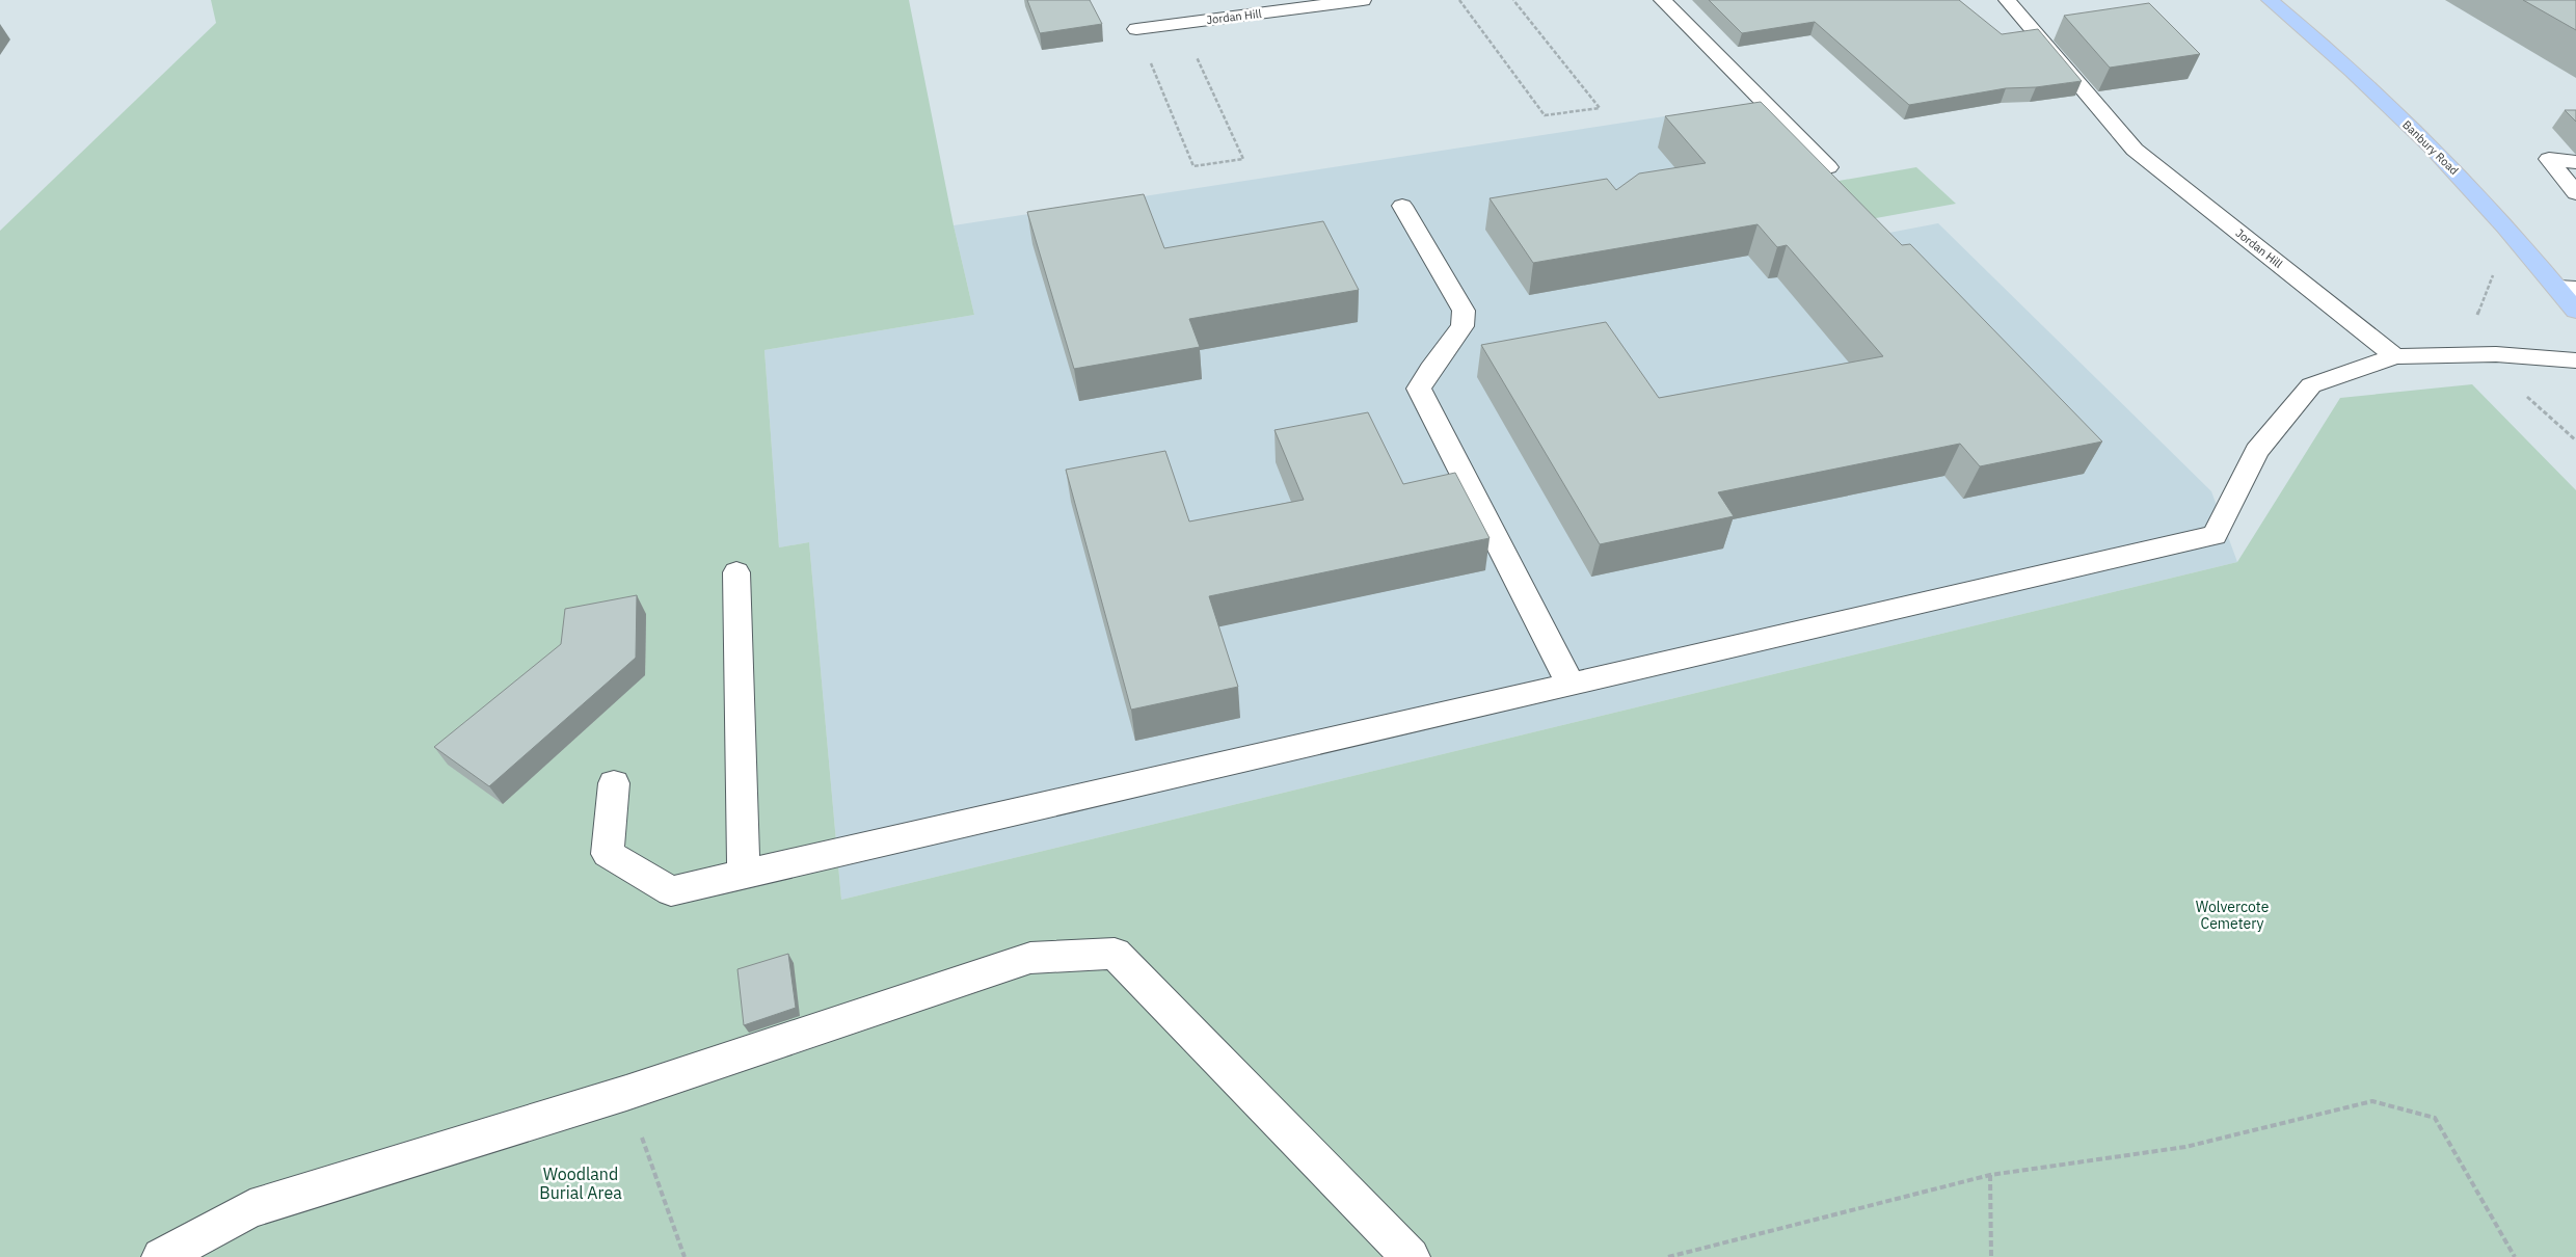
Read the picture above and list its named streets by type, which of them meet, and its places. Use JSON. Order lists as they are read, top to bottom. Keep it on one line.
{"streets":{"main road":["Banbury Road"],"street":["Jordan Hill"]},"parks":["Wolvercote Cemetery","Woodland Burial Area"]}
